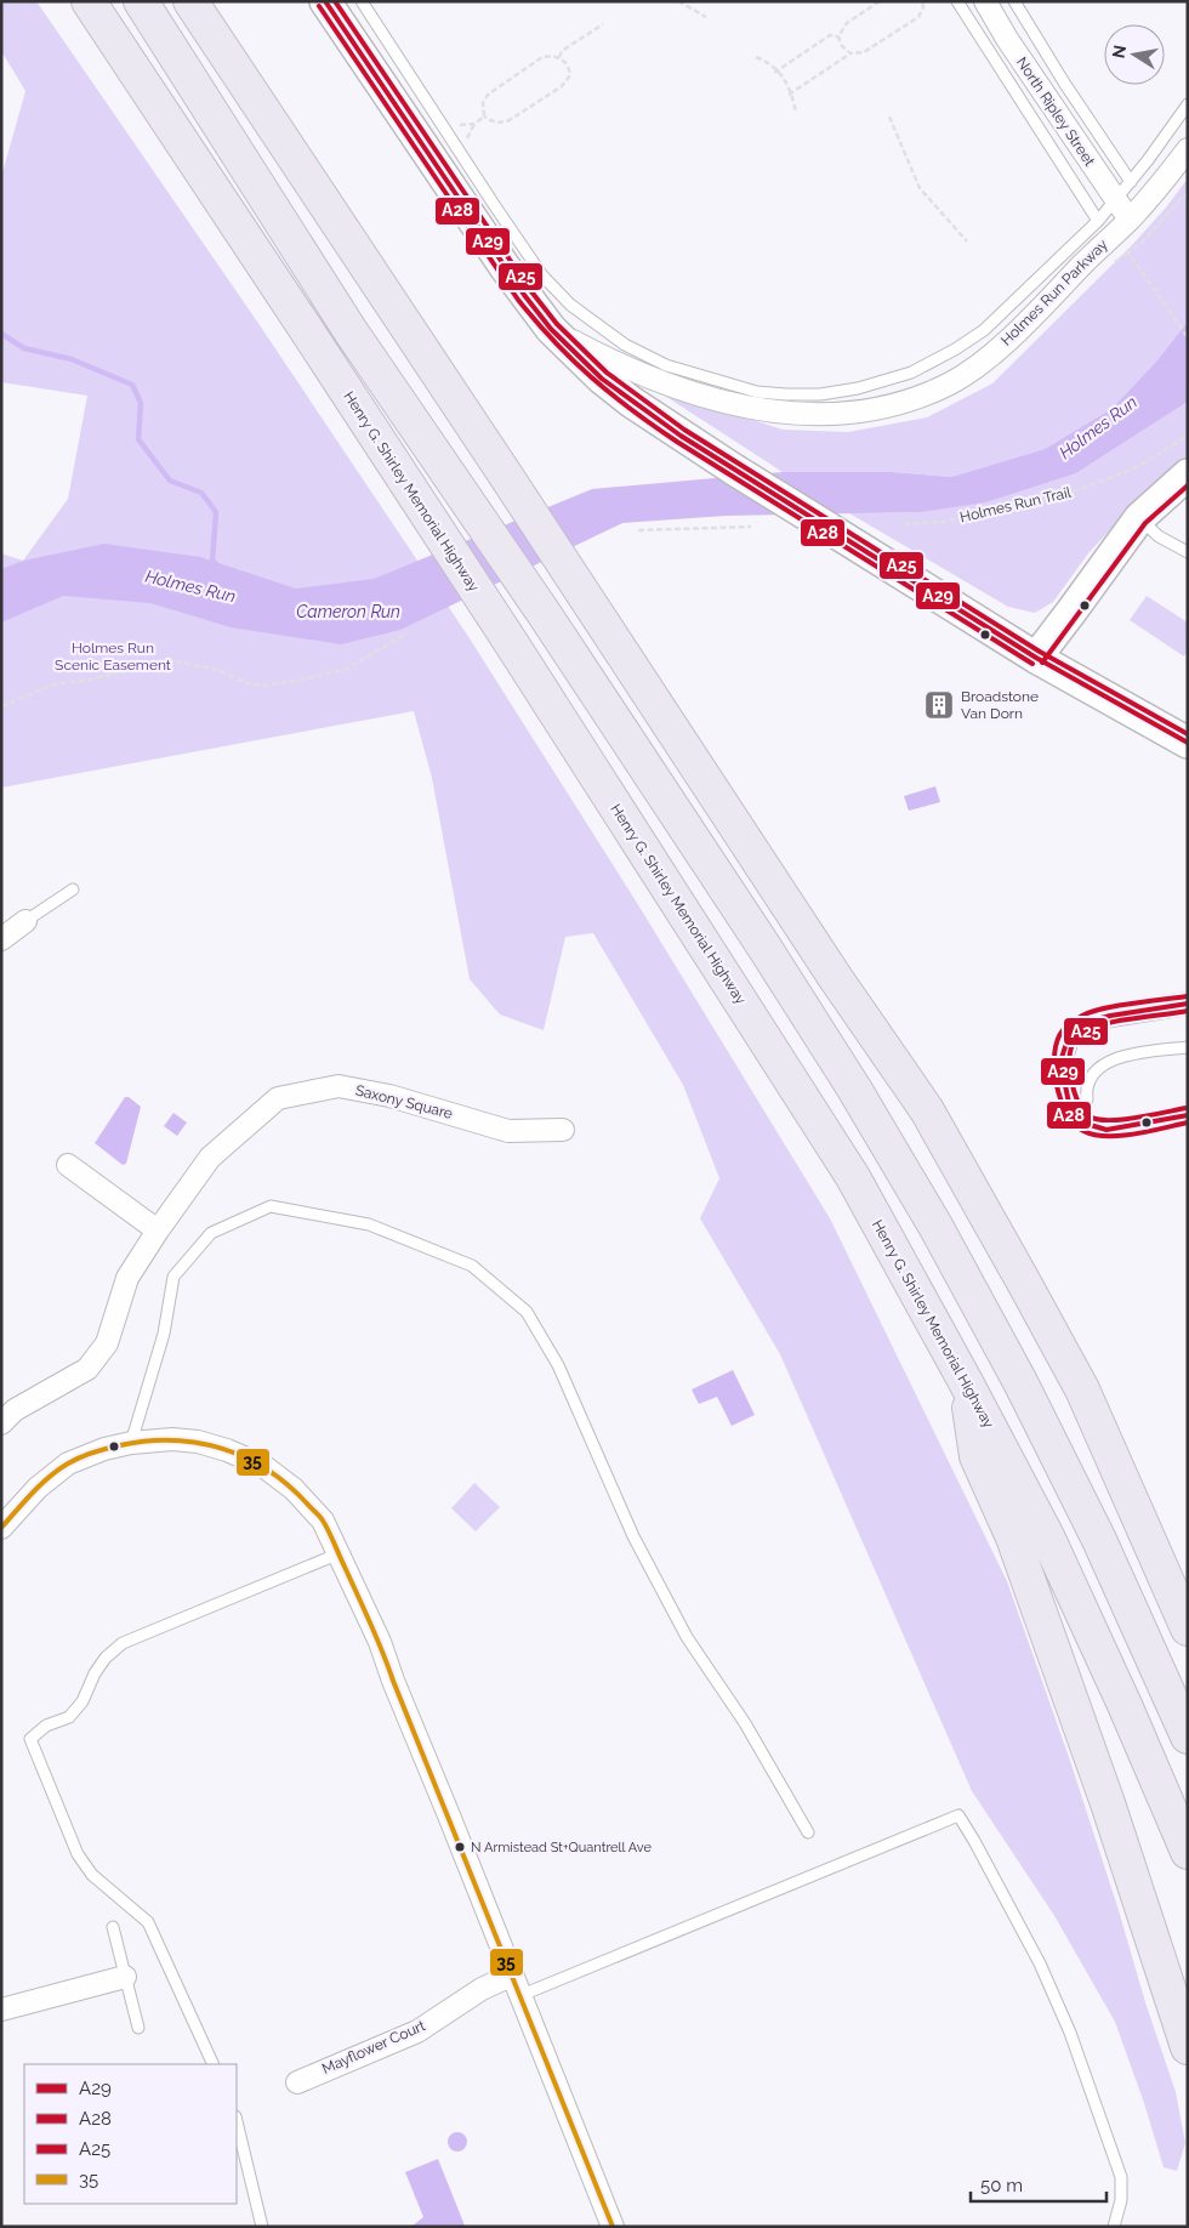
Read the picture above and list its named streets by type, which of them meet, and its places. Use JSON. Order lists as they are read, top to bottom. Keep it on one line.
{"streets":{"highway":["Henry G. Shirley Memorial Highway"],"street":["North Ripley Street","Holmes Run Parkway","Saxony Square","Mayflower Court"],"path":["Holmes Run Trail"]},"crossings":[["North Ripley Street","Holmes Run Parkway"]],"water":["Holmes Run","Cameron Run"],"parks":["Holmes Run Scenic Easement"],"places":{"building":["Broadstone Van Dorn"],"other":["N Armistead St+Quantrell Ave"]},"lines":["transit line A29","transit line A25","transit line A28","transit line 35"],"legend":["A29","A28","A25","35"],"scale_bar":"50 m","north":"left"}
